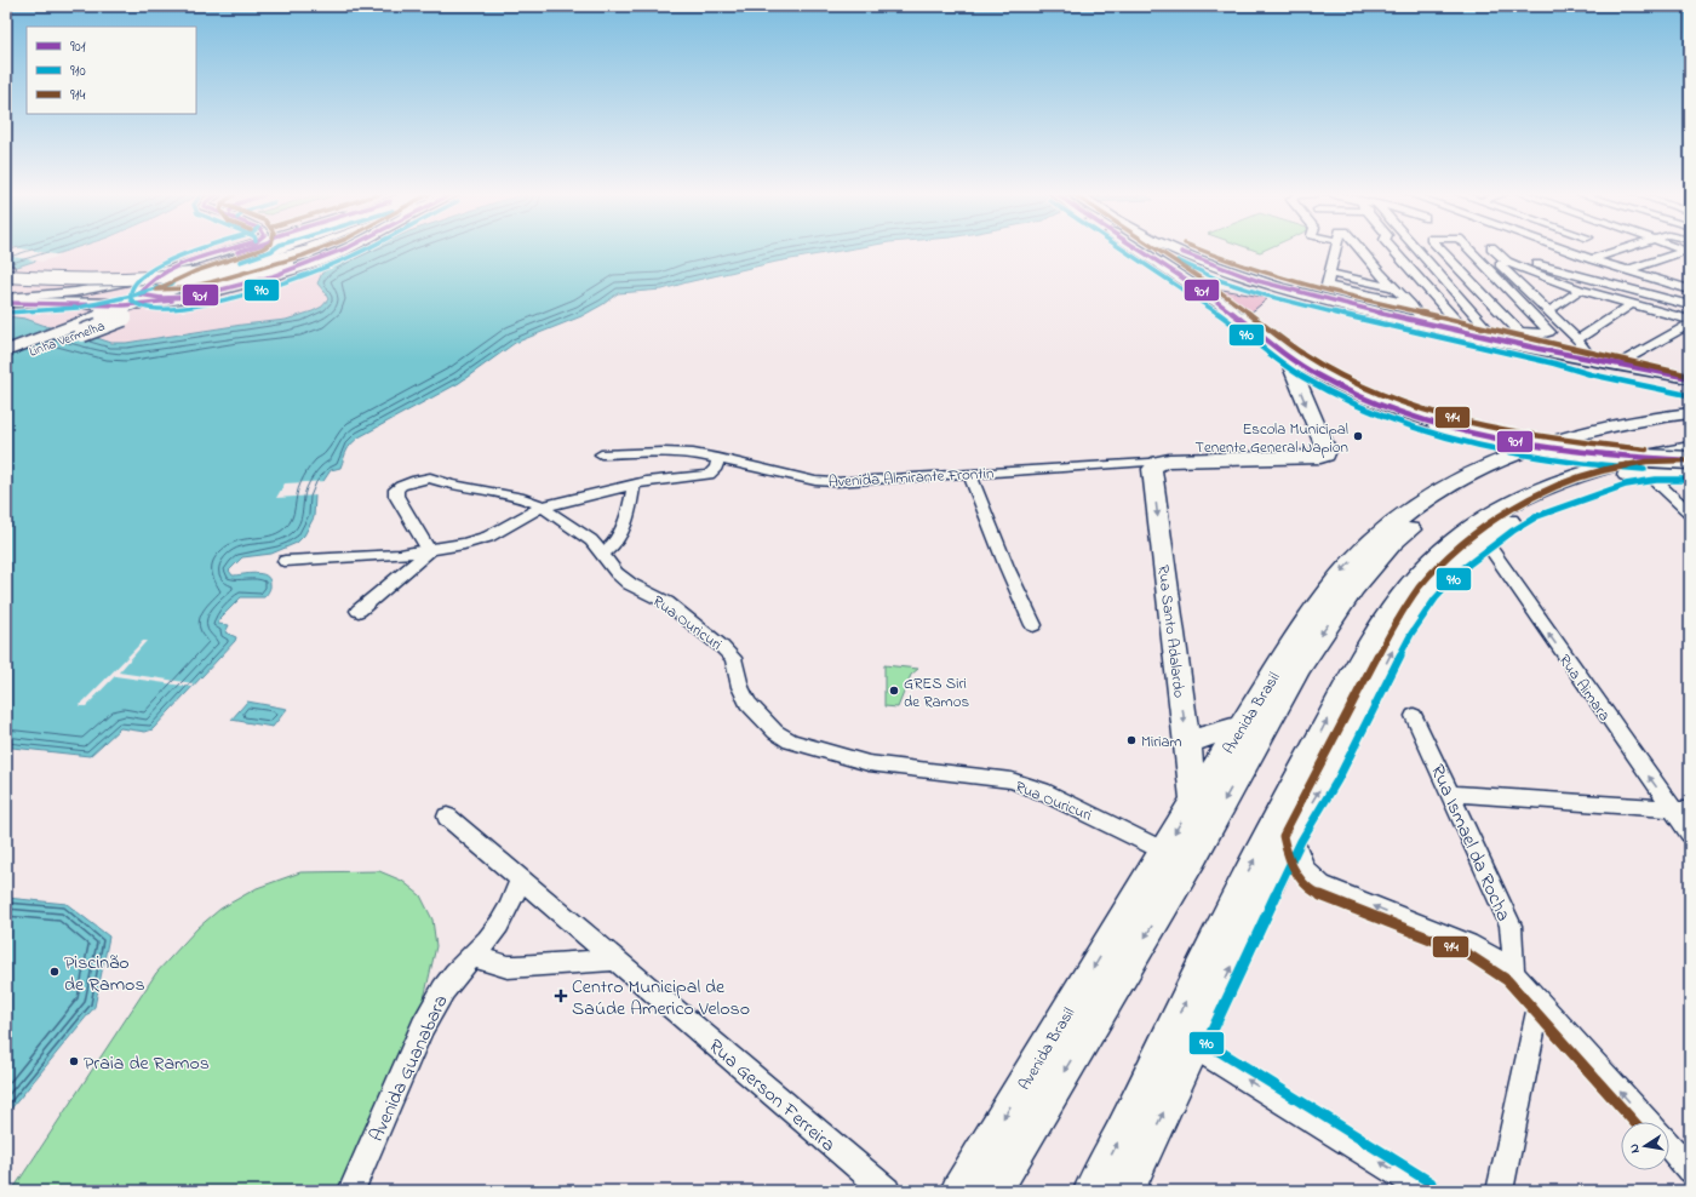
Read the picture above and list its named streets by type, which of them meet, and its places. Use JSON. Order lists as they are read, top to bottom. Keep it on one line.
{"streets":{"highway":["Linha Vermelha","Avenida Almirante Frontin","Rua Santo Adalardo","Avenida Brasil"],"street":["Rua Ouricuri","Rua Aimara","Rua Ismael da Rocha","Avenida Guanabara","Rua Gerson Ferreira"]},"crossings":[["Avenida Almirante Frontin","Rua Santo Adalardo"],["Rua Ouricuri","Avenida Brasil"],["Rua Santo Adalardo","Avenida Brasil"],["Avenida Guanabara","Rua Gerson Ferreira"]],"one_way":["Rua Santo Adalardo","Rua Aimara"],"places":{"other":["Escola Municipal Tenente General Napion","GRES Siri de Ramos","Miriam","Piscinão de Ramos","Praia de Ramos"],"health":["Centro Municipal de Saúde Americo Veloso"]},"lines":["transit line 901","transit line 910","transit line 914"],"legend":["901","910","914"],"north":"left"}
